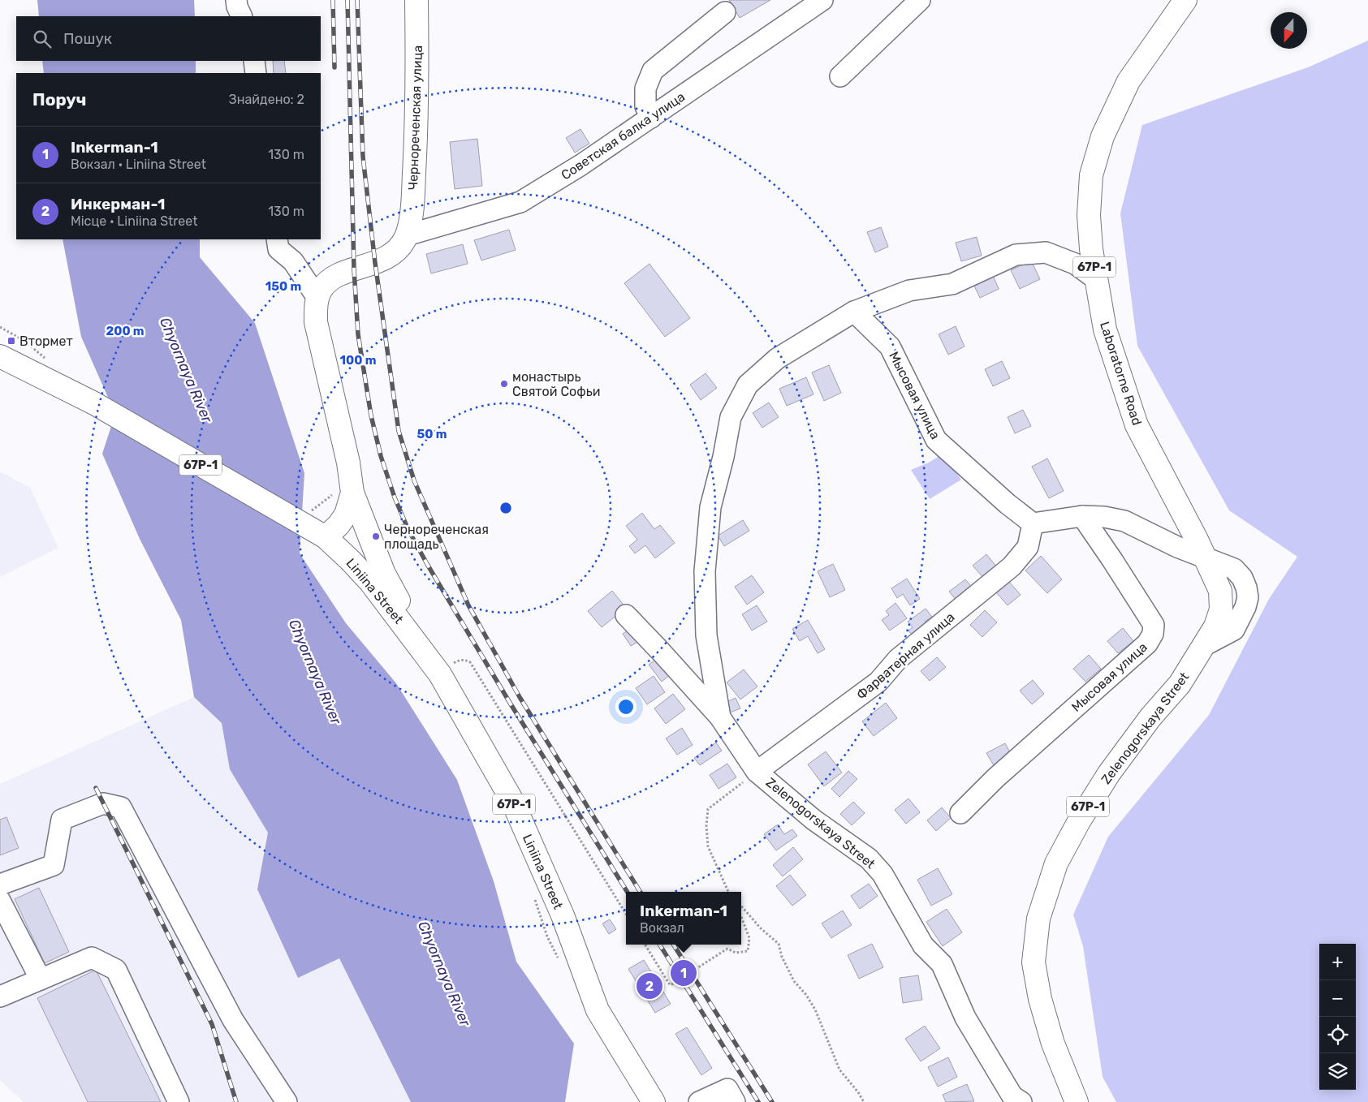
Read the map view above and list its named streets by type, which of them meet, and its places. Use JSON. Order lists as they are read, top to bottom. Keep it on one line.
{"streets":{"main road":["Чернореченская улица","67Р-1","Laboratorne Road","Liniina Street","Zelenogorskaya Street"],"street":["Советская балка улица","Мысовая улица","Фарватерная улица"]},"crossings":[["Чернореченская улица","Советская балка улица"],["67Р-1","Liniina Street"],["Laboratorne Road","Zelenogorskaya Street"],["Мысовая улица","Фарватерная улица"],["Мысовая улица","Zelenogorskaya Street"],["Фарватерная улица","Zelenogorskaya Street"]],"water":["Chyornaya River"],"places":{"transit":["Втормет"],"other":["монастырь Святой Софьи","Чернореченская площадь"]},"north":"bottom","page":{"search":"Пошук","heading":["Поруч","Знайдено: 2"],"list":[{"mark":"1","name":"Inkerman-1","note":"Вокзал · Liniina Street","value":"130 m"},{"mark":"2","name":"Инкерман-1","note":"Місце · Liniina Street","value":"130 m"}],"popup":["Inkerman-1","Вокзал"],"map_buttons":["+","−"],"pins":["1","2"]},"rings":["150 m","200 m","100 m","50 m"]}
